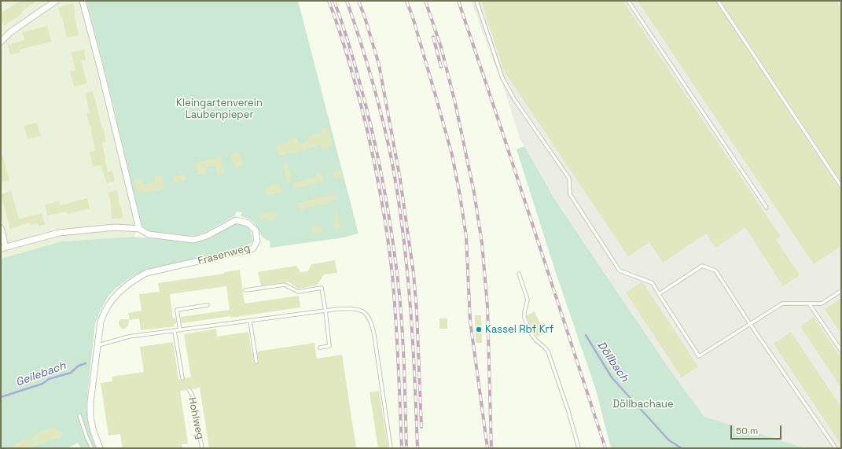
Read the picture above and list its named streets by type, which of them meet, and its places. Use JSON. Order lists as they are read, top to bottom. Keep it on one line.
{"streets":{"street":["Frasenweg"],"lane":["Hohlweg"]},"water":["Döllbach","Geilebach"],"parks":["Kleingartenverein Laubenpieper","Döllbachaue"],"places":["Kassel Rbf Krf"],"scale_bar":"50 m"}
